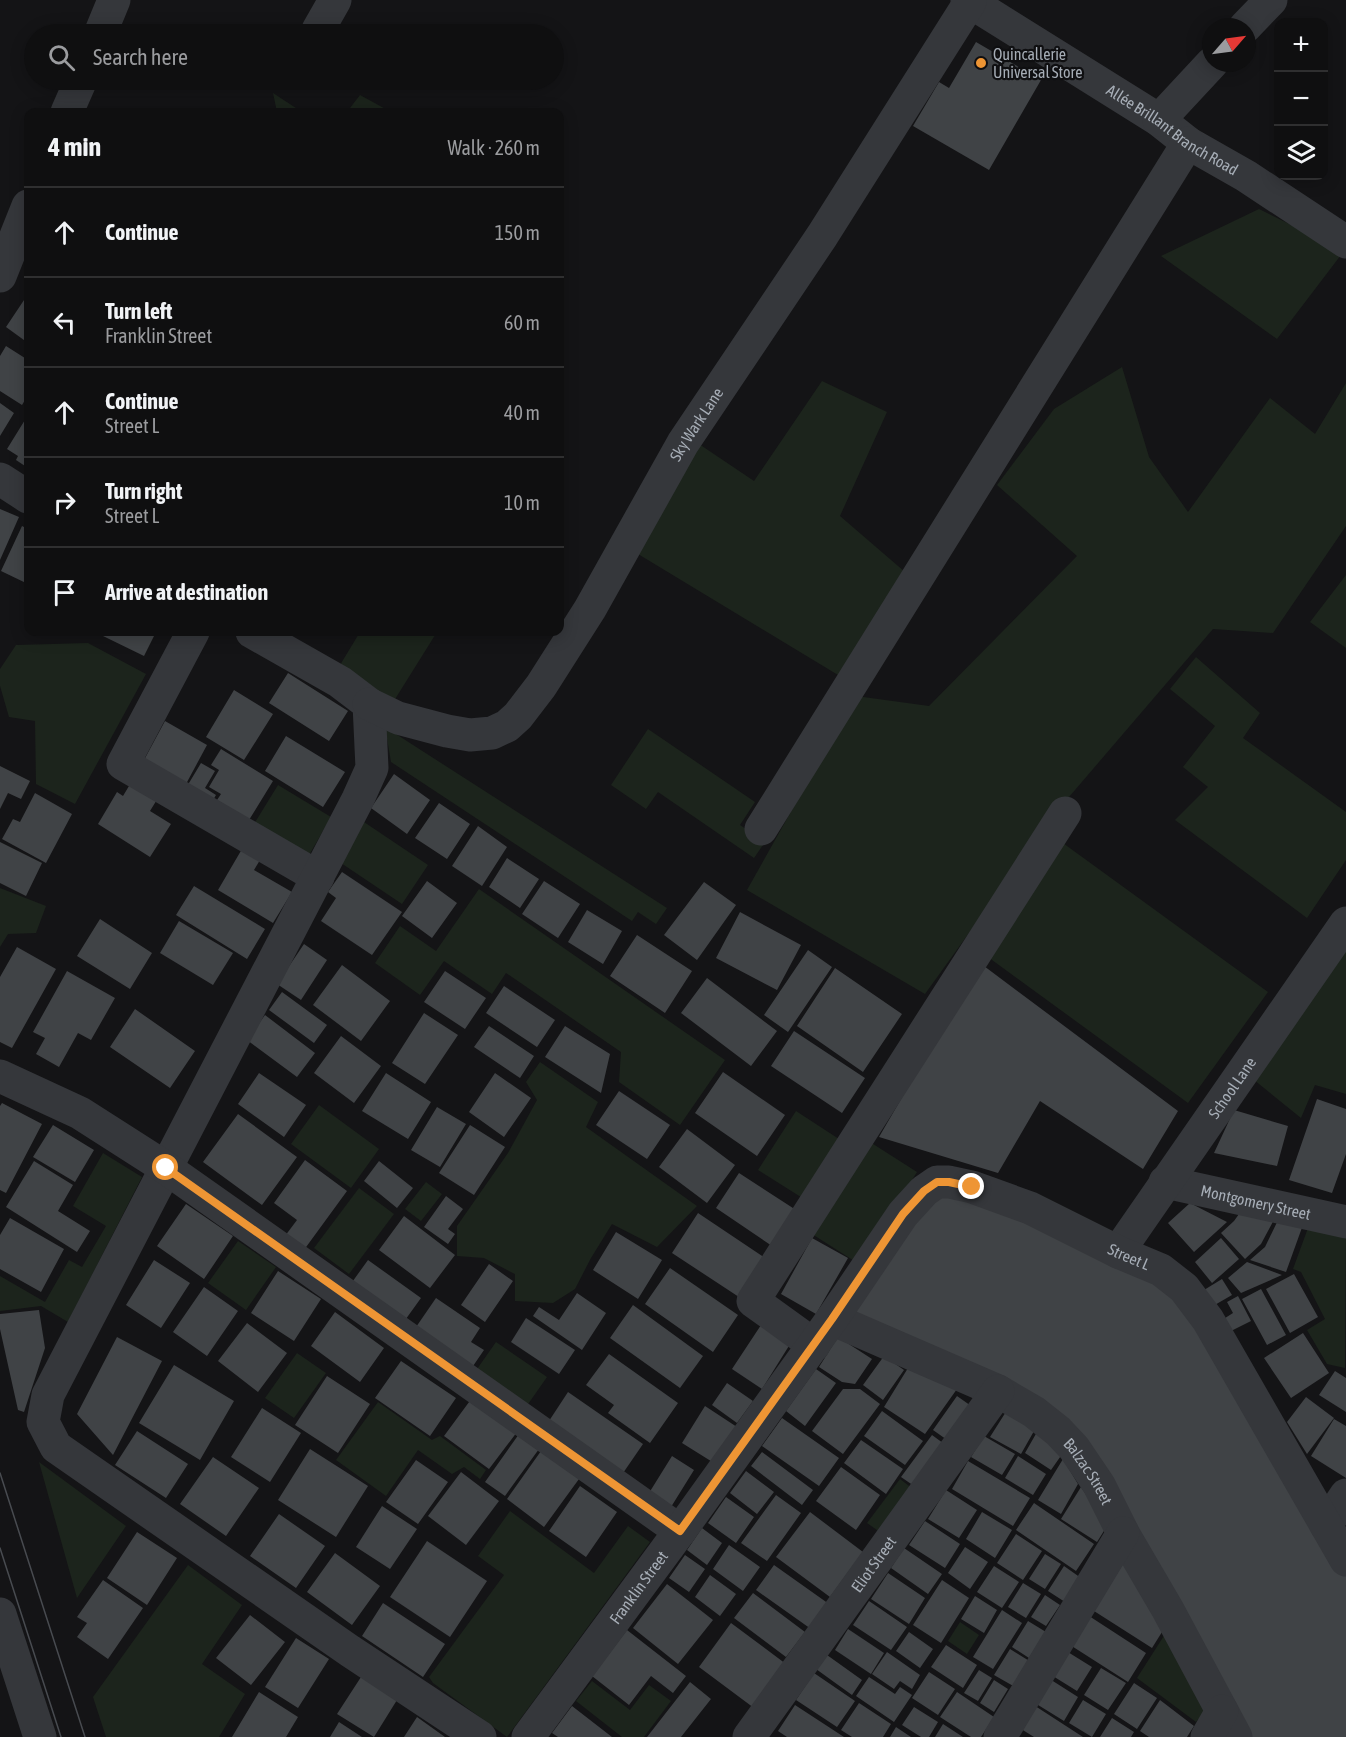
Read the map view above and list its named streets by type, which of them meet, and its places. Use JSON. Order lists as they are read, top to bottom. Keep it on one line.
{"streets":{"street":["Allée Brillant Branch Road","Sky Wark Lane","School Lane","Montgomery Street","Street L","Balzac Street","Eliot Street","Franklin Street"]},"crossings":[["Allée Brillant Branch Road","Sky Wark Lane"],["School Lane","Montgomery Street"],["School Lane","Street L"],["Street L","Balzac Street"],["Street L","Franklin Street"],["Balzac Street","Eliot Street"],["Balzac Street","Franklin Street"]],"places":["Quincallerie Universal Store"],"north":"top right","page":{"map_buttons":["+","−"],"search":"Search here","heading":["4 min","Walk · 260 m"],"list":[["Continue","150 m"],["Turn left","Franklin Street","60 m"],["Continue","Street L","40 m"],["Turn right","Street L","10 m"],"Arrive at destination"]}}
